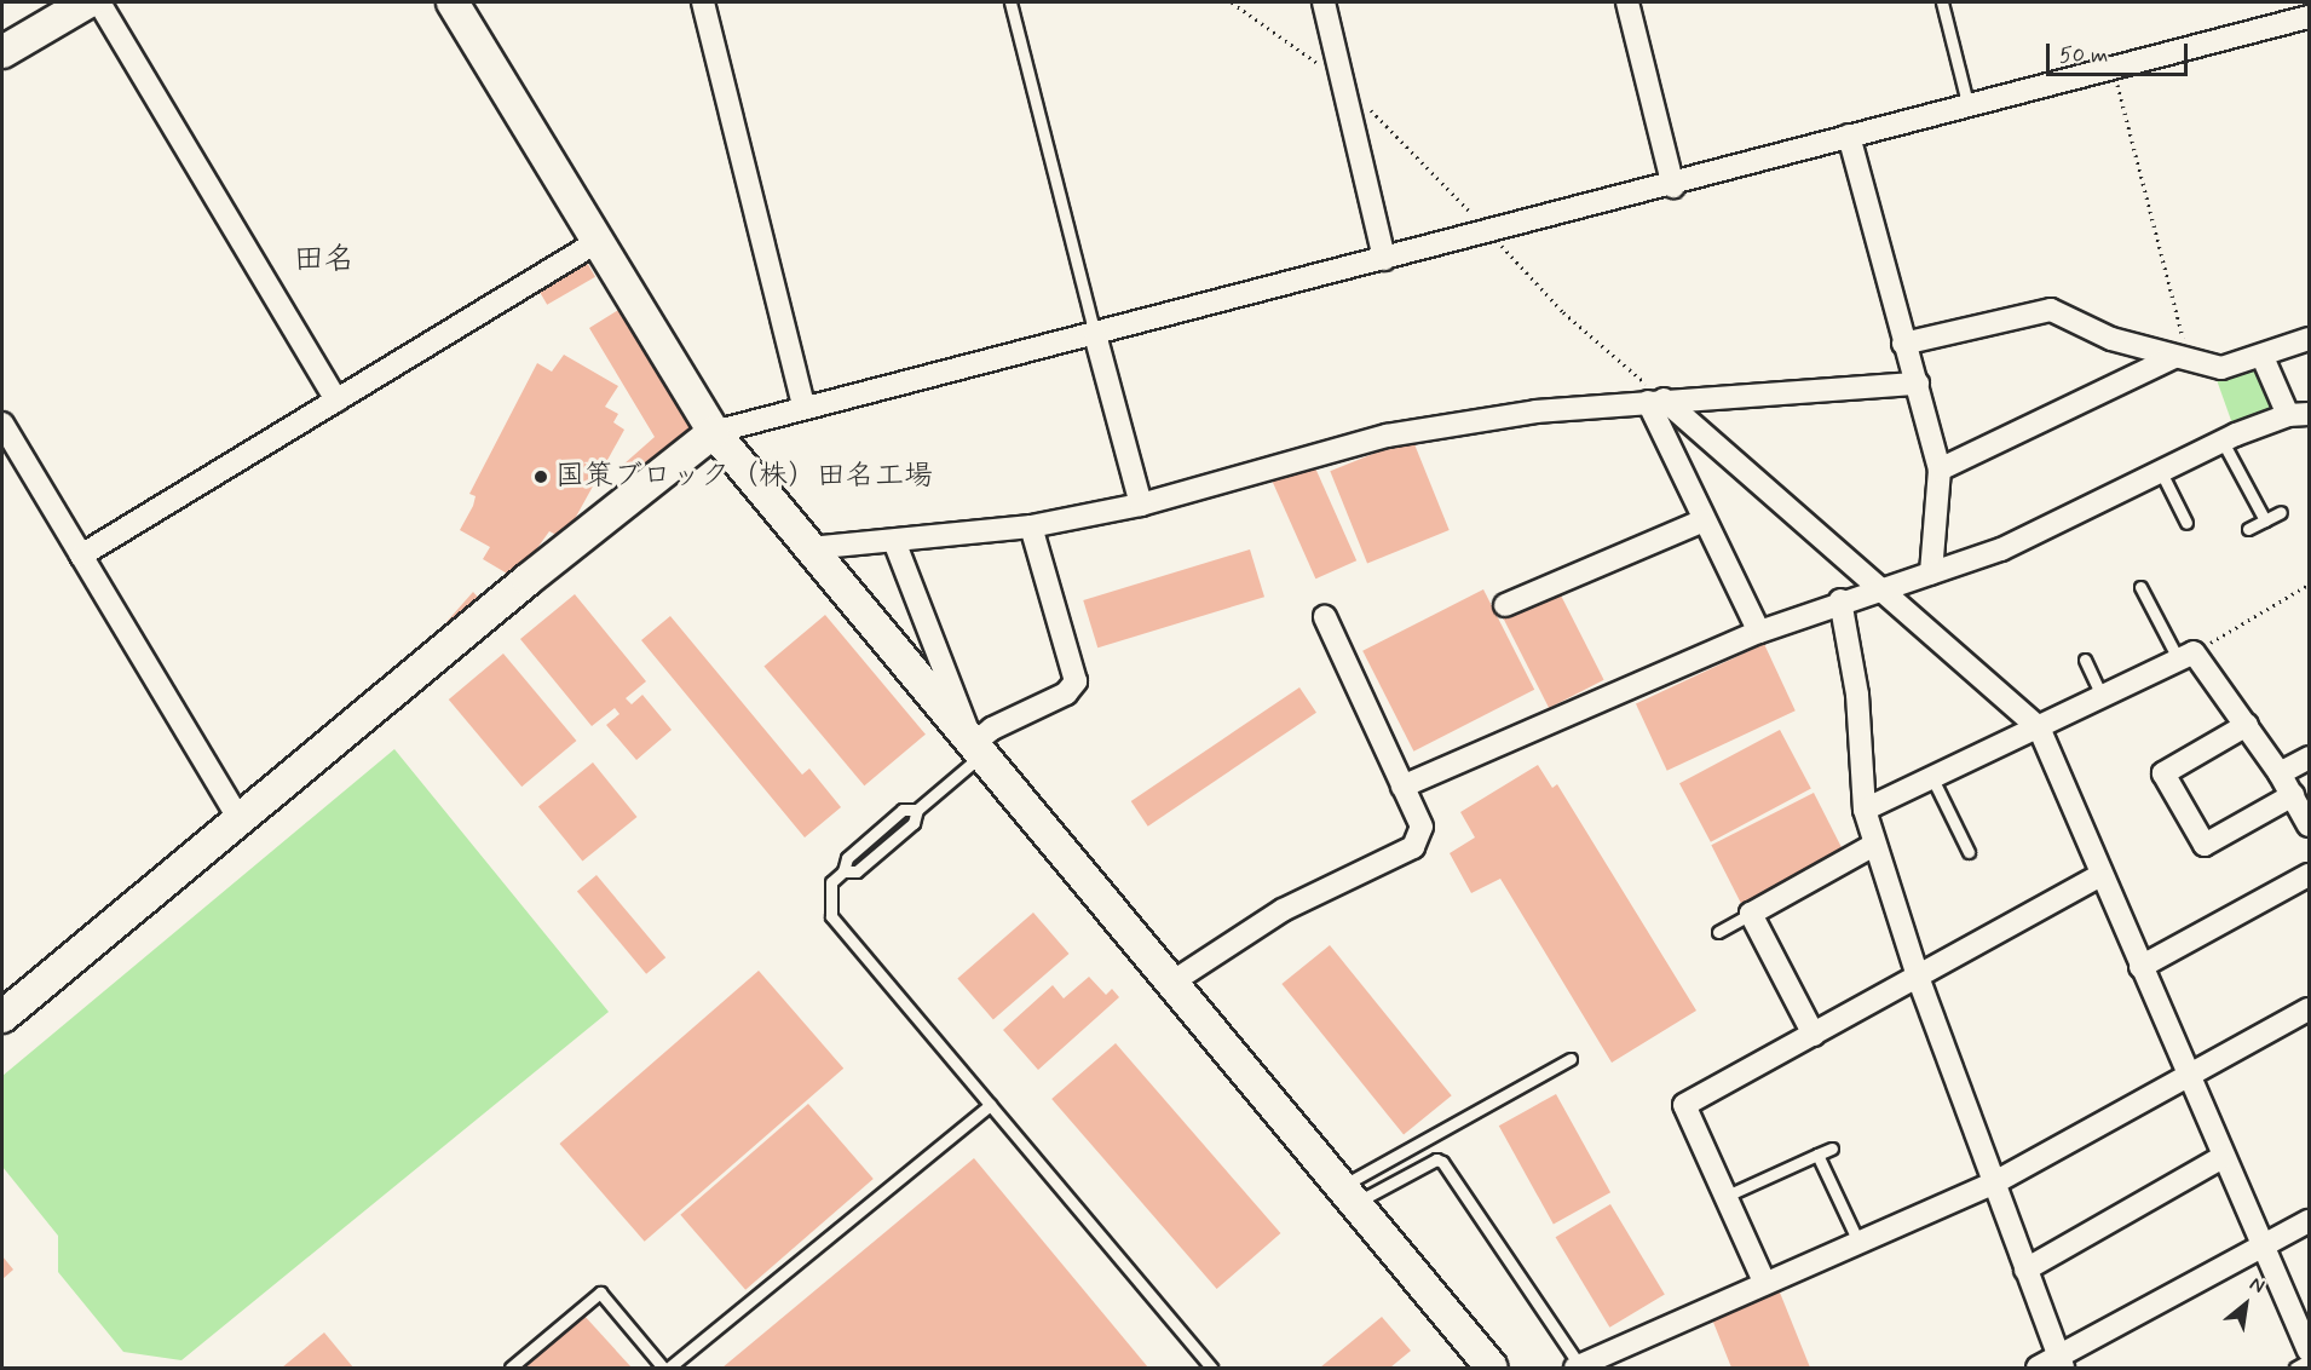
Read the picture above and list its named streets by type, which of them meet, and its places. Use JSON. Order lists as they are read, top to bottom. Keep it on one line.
{"districts":["田名"],"places":["国策ブロック（株）田名工場"],"scale_bar":"50 m","north":"top right"}
